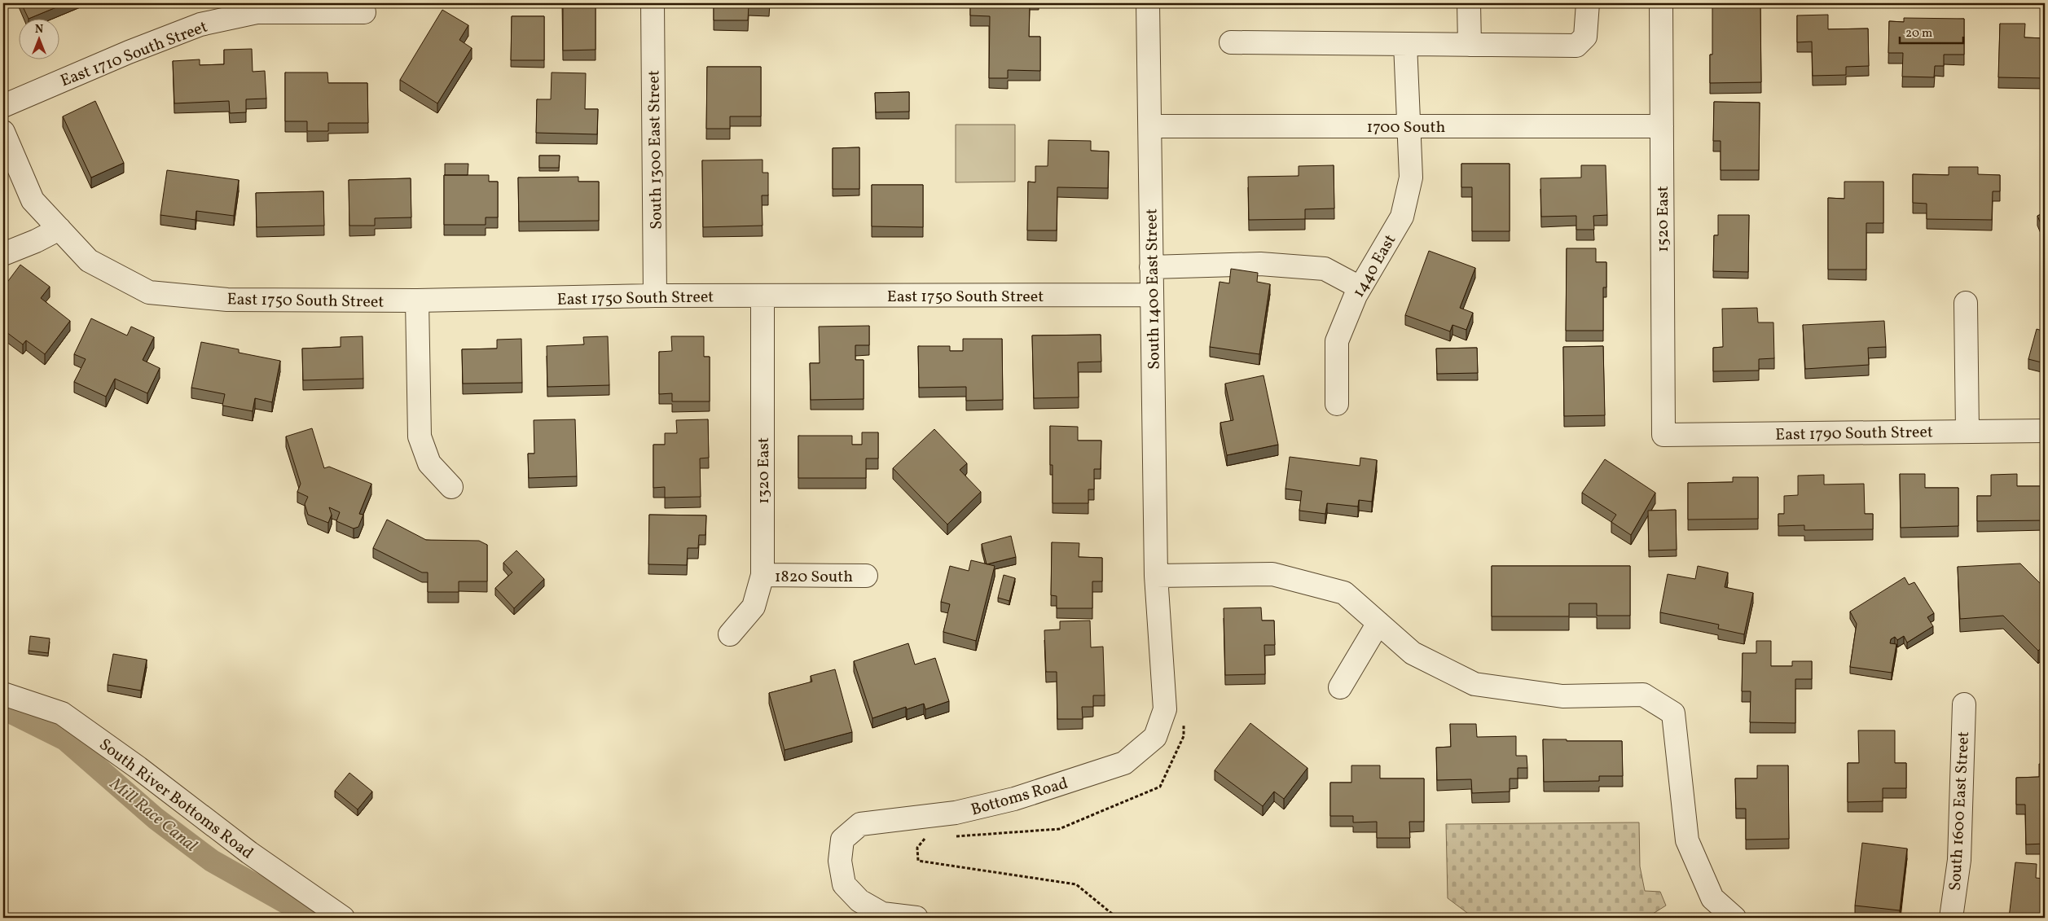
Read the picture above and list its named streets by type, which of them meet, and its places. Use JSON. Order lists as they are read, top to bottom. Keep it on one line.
{"streets":{"street":["East 1710 South Street","1700 South","South 1300 East Street","1520 East","1440 East","South 1400 East Street","East 1750 South Street","East 1790 South Street","1320 East","1820 South","Bottoms Road","South River Bottoms Road","South 1600 East Street"]},"crossings":[["1700 South","1520 East"],["1700 South","1440 East"],["1700 South","South 1400 East Street"],["South 1300 East Street","East 1750 South Street"],["1520 East","East 1790 South Street"],["South 1400 East Street","East 1750 South Street"],["South 1400 East Street","Bottoms Road"],["East 1750 South Street","1320 East"],["1320 East","1820 South"]],"water":["Mill Race Canal"],"scale_bar":"20 m","north":"top"}
